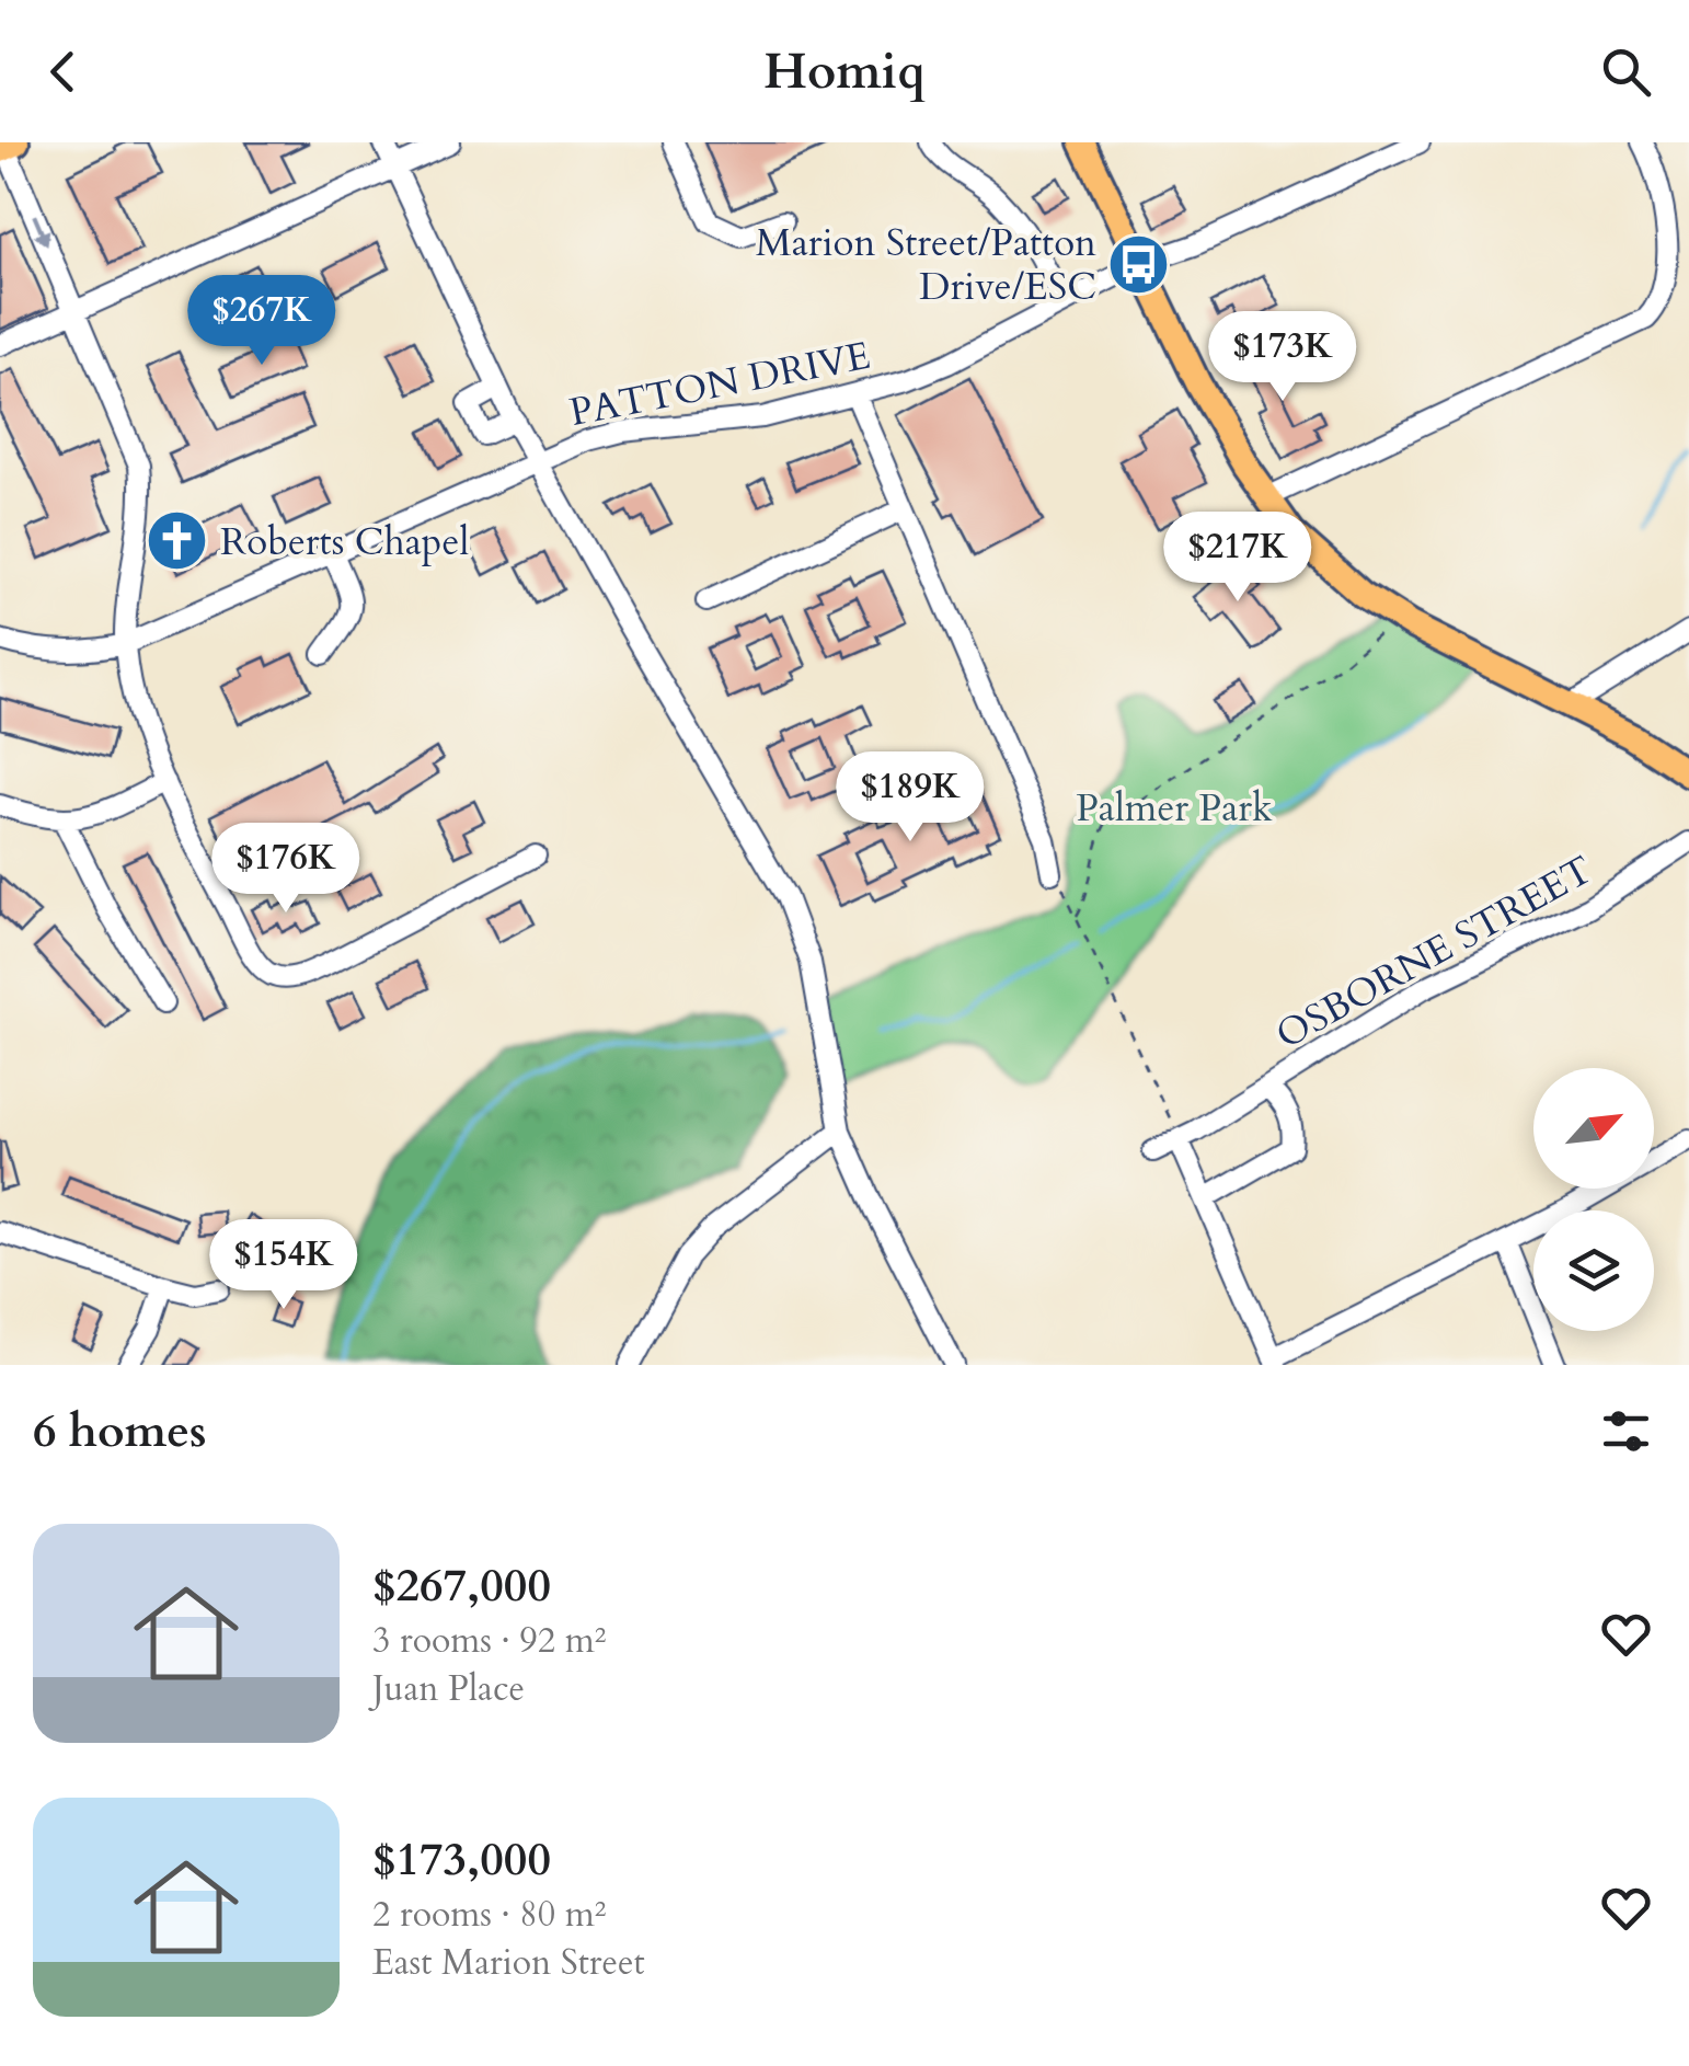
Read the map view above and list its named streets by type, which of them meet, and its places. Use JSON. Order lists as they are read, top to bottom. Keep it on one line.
{"streets":{"street":["PATTON DRIVE","OSBORNE STREET"]},"parks":["Palmer Park"],"places":{"bus stop":["Marion Street/Patton Drive/ESC"],"church":["Roberts Chapel"]},"north":"top right","page":{"header":"Homiq","price":["$267K","$173K","$217K","$189K","$176K","$154K"],"heading":"6 homes","list":[{"name":"$267,000","note":"3 rooms · 92 m² · Juan Place"},{"name":"$173,000","note":"2 rooms · 80 m² · East Marion Street"}]}}
